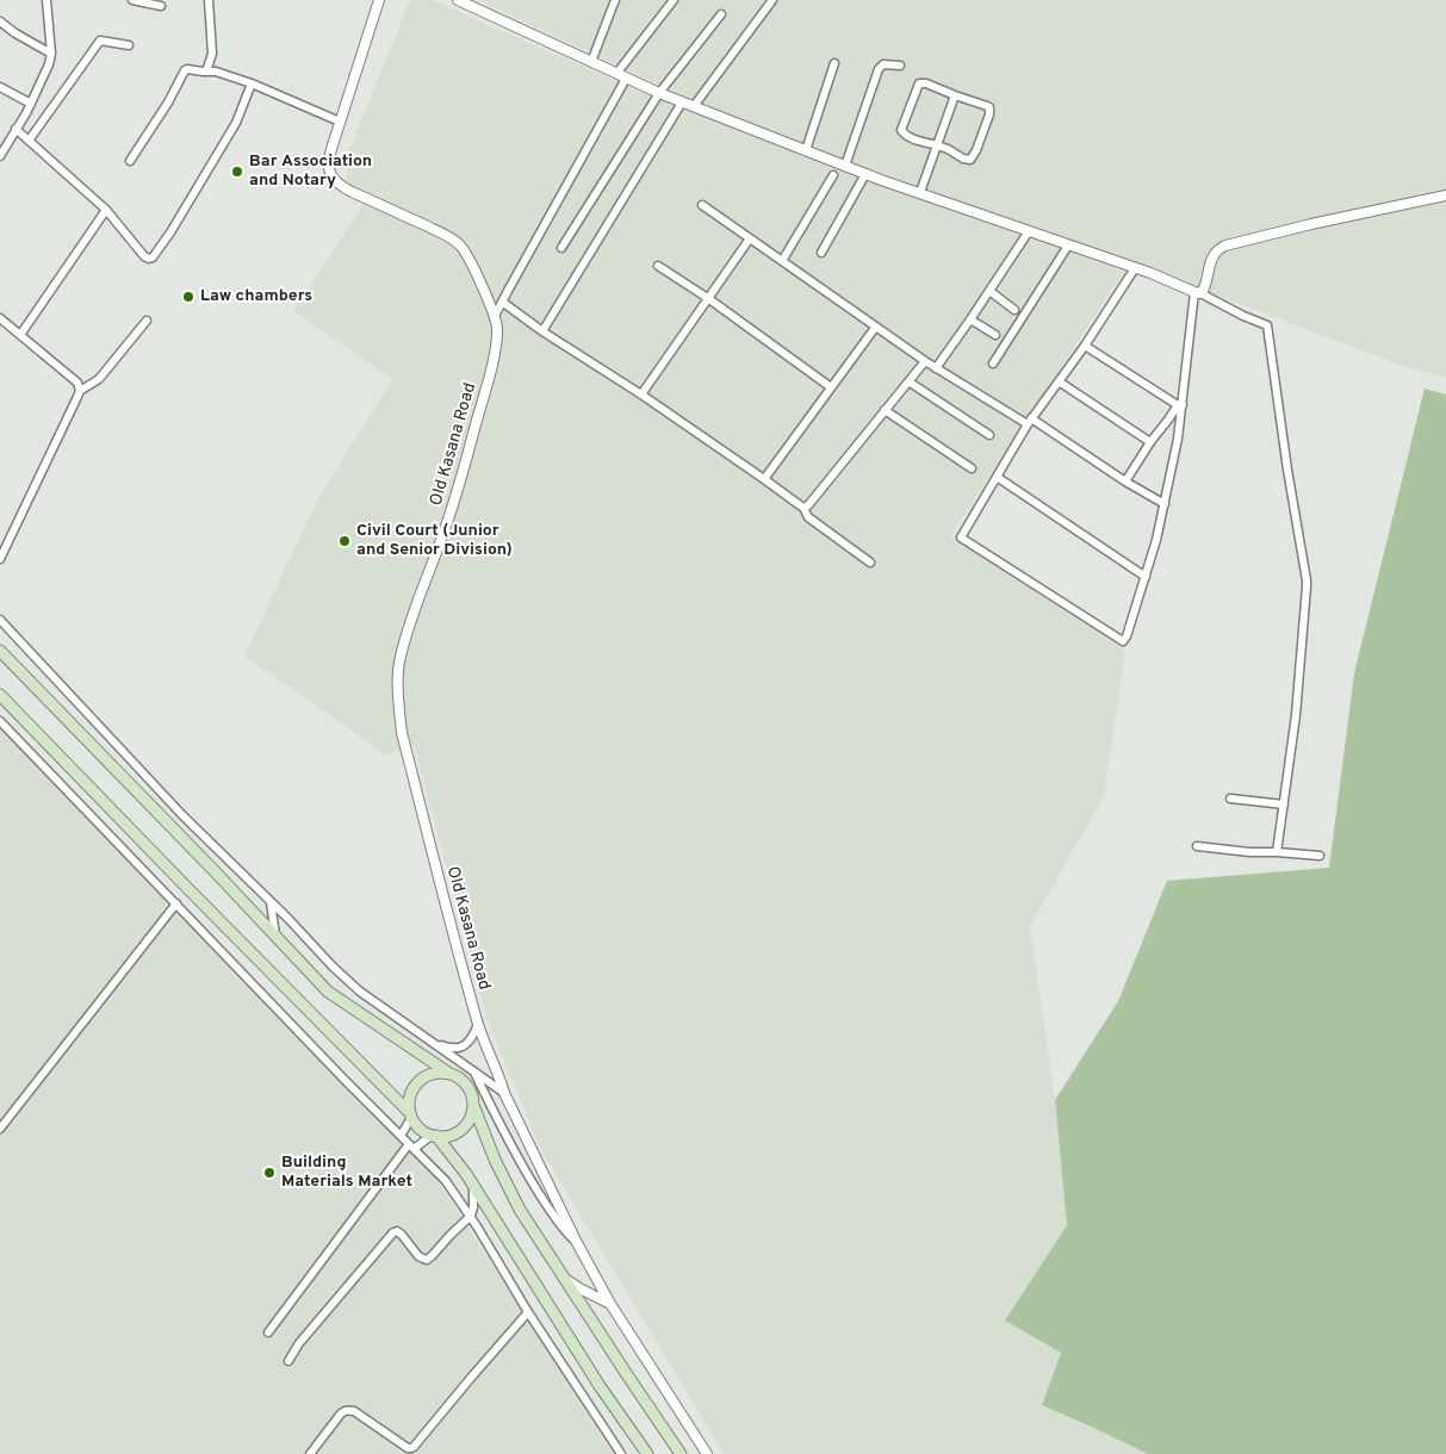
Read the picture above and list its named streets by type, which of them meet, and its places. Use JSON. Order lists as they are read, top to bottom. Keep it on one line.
{"streets":{"street":["Old Kasana Road"]},"places":["Bar Association and Notary","Law chambers","Civil Court (Junior and Senior Division)","Building Materials Market"]}
